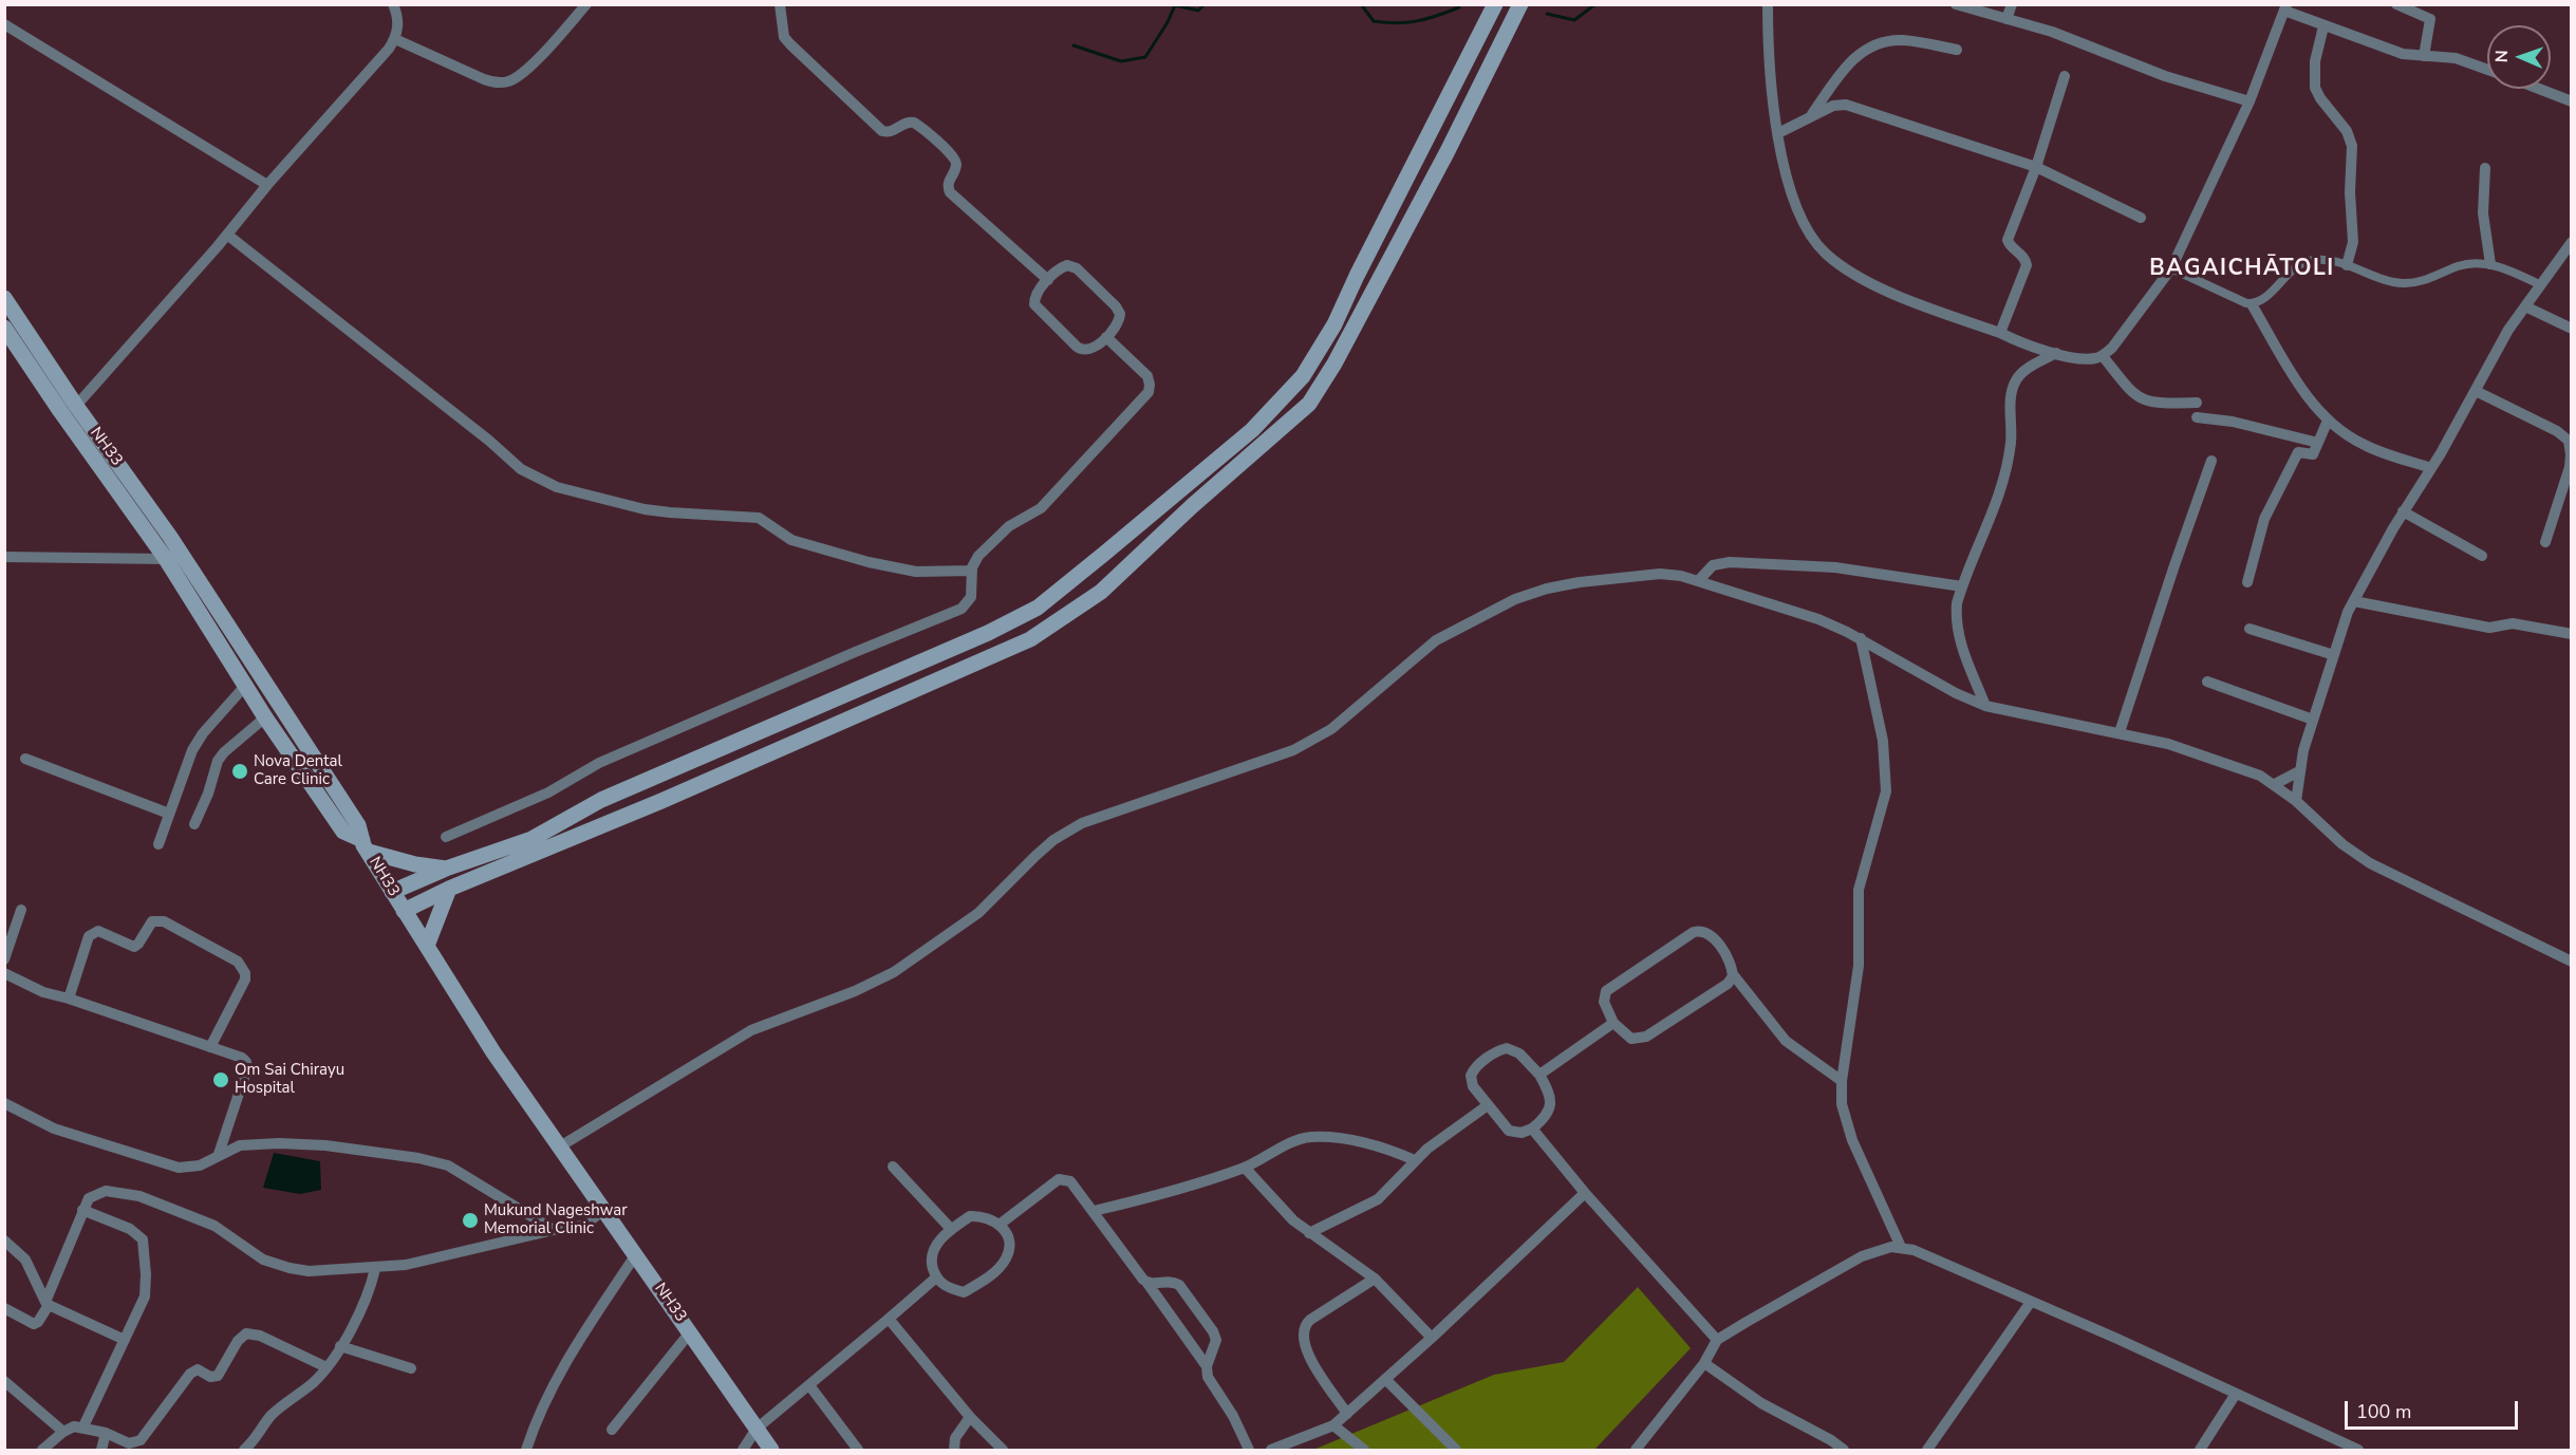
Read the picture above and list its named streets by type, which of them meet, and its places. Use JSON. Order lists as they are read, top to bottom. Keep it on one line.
{"streets":{"main road":["NH33"]},"districts":["BAGAICHĀTOLI"],"places":["Nova Dental Care Clinic","Om Sai Chirayu Hospital","Mukund Nageshwar Memorial Clinic"],"scale_bar":"100 m","north":"left"}
